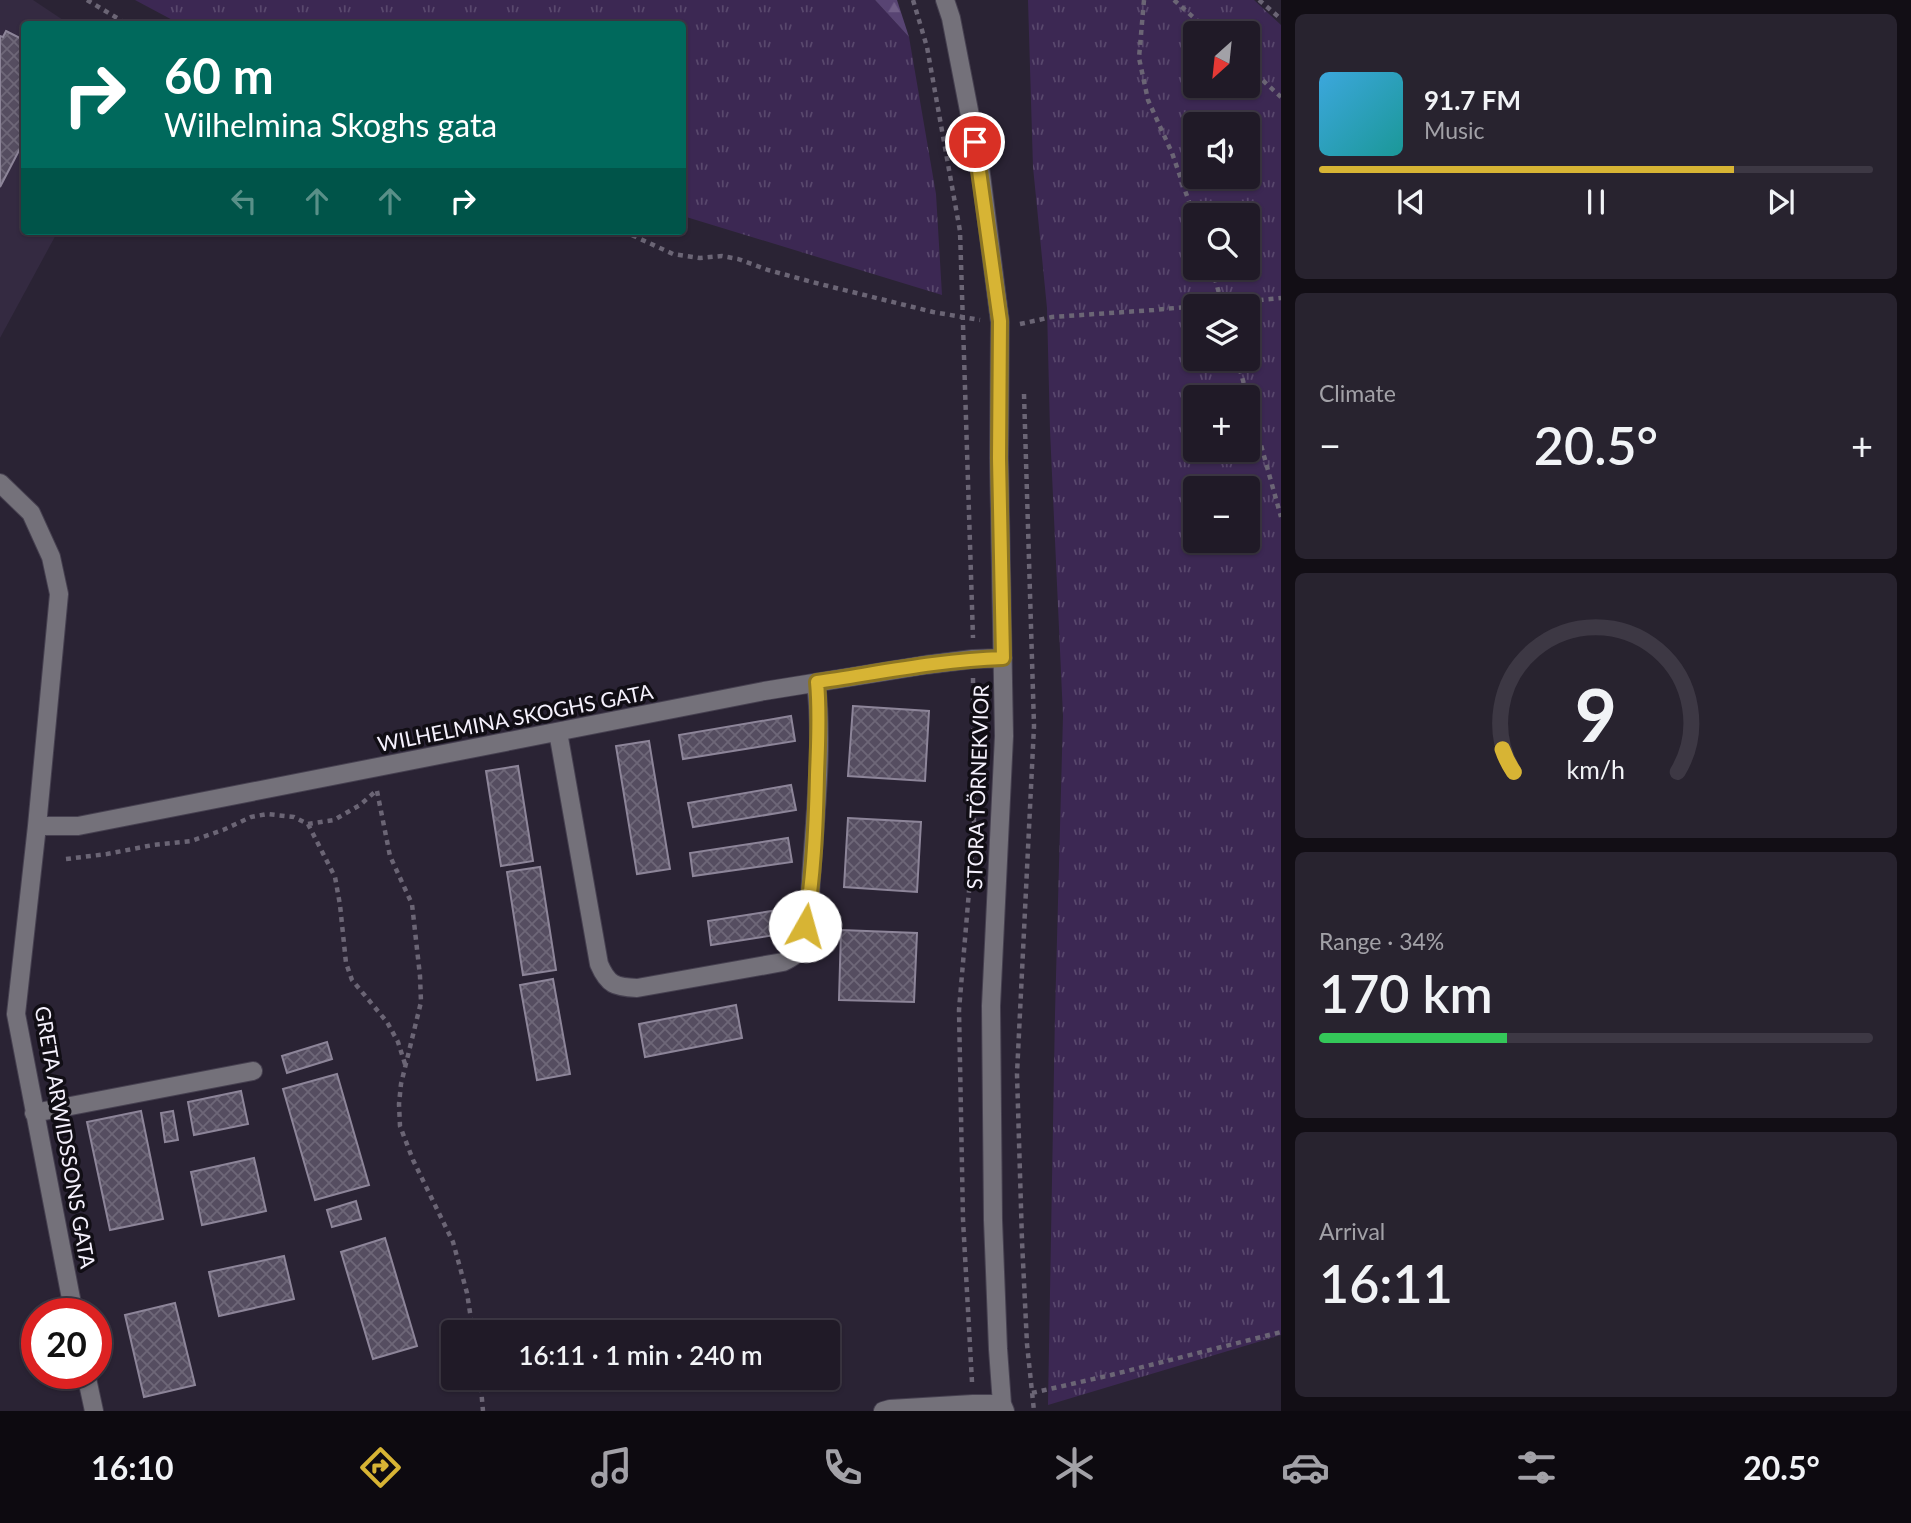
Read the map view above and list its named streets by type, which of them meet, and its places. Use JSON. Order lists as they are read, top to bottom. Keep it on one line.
{"streets":{"street":["WILHELMINA SKOGHS GATA","STORA TÖRNEKVIOR","GRETA ARWIDSSONS GATA"]},"crossings":[["WILHELMINA SKOGHS GATA","STORA TÖRNEKVIOR"],["WILHELMINA SKOGHS GATA","GRETA ARWIDSSONS GATA"]],"north":"bottom left","page":{"map_buttons":["+","−"],"turn":["60 m","Wilhelmina Skoghs gata"],"song":["91.7 FM","Music"],"tile":["Climate",["Range · 34%","170 km"],["Arrival","16:11"]],"heat":["−","20.5°","+"],"limit":"20","trip":"16:11 · 1 min · 240 m","tabs":["16:10","20.5°"],"gauge":["9","km/h"]}}
